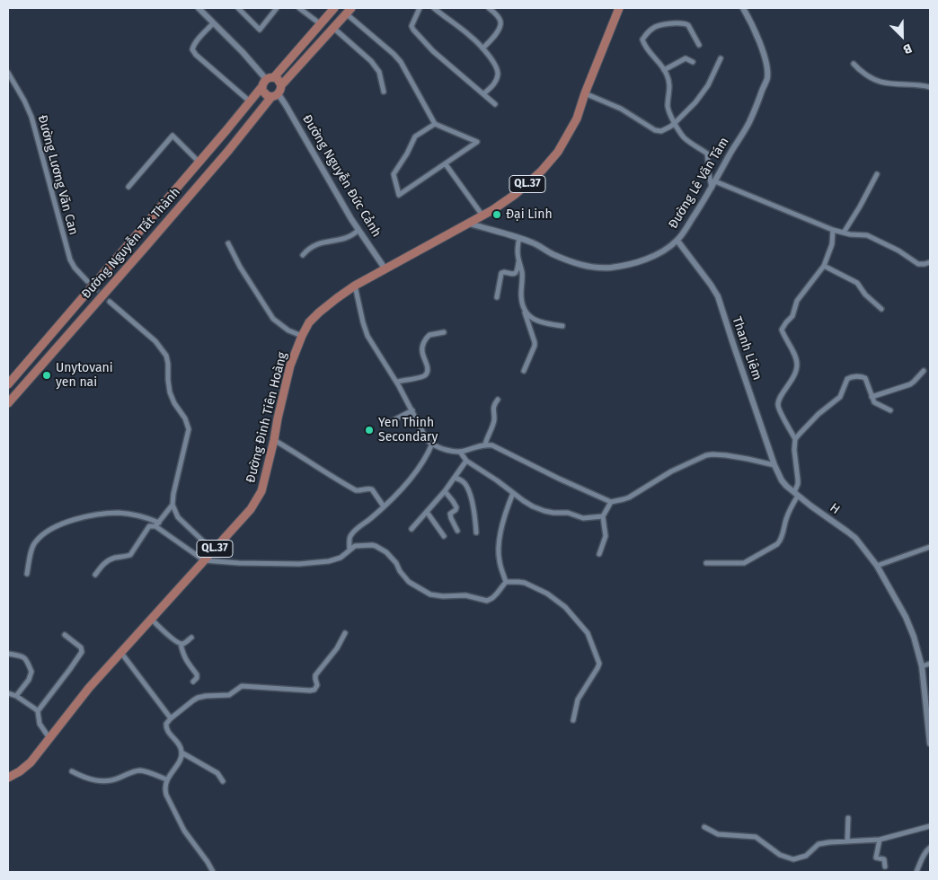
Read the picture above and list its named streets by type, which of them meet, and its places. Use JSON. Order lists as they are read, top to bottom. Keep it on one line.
{"streets":{"main road":["QL.37","Đường Nguyễn Tất Thành","Đường Đinh Tiên Hoàng"],"street":["Đường Lương Văn Can","Đường Nguyễn Đức Cảnh","Đường Lê Văn Tám","Thanh Liêm","H"]},"crossings":[["Đường Nguyễn Đức Cảnh","Đường Nguyễn Tất Thành"],["Đường Nguyễn Đức Cảnh","Đường Đinh Tiên Hoàng"],["Đường Lê Văn Tám","Thanh Liêm"],["Đường Lê Văn Tám","Đường Đinh Tiên Hoàng"],["Thanh Liêm","H"]],"places":["Đại Linh","Unytovani yen nai","Yen Thinh Secondary"],"north":"bottom right"}
